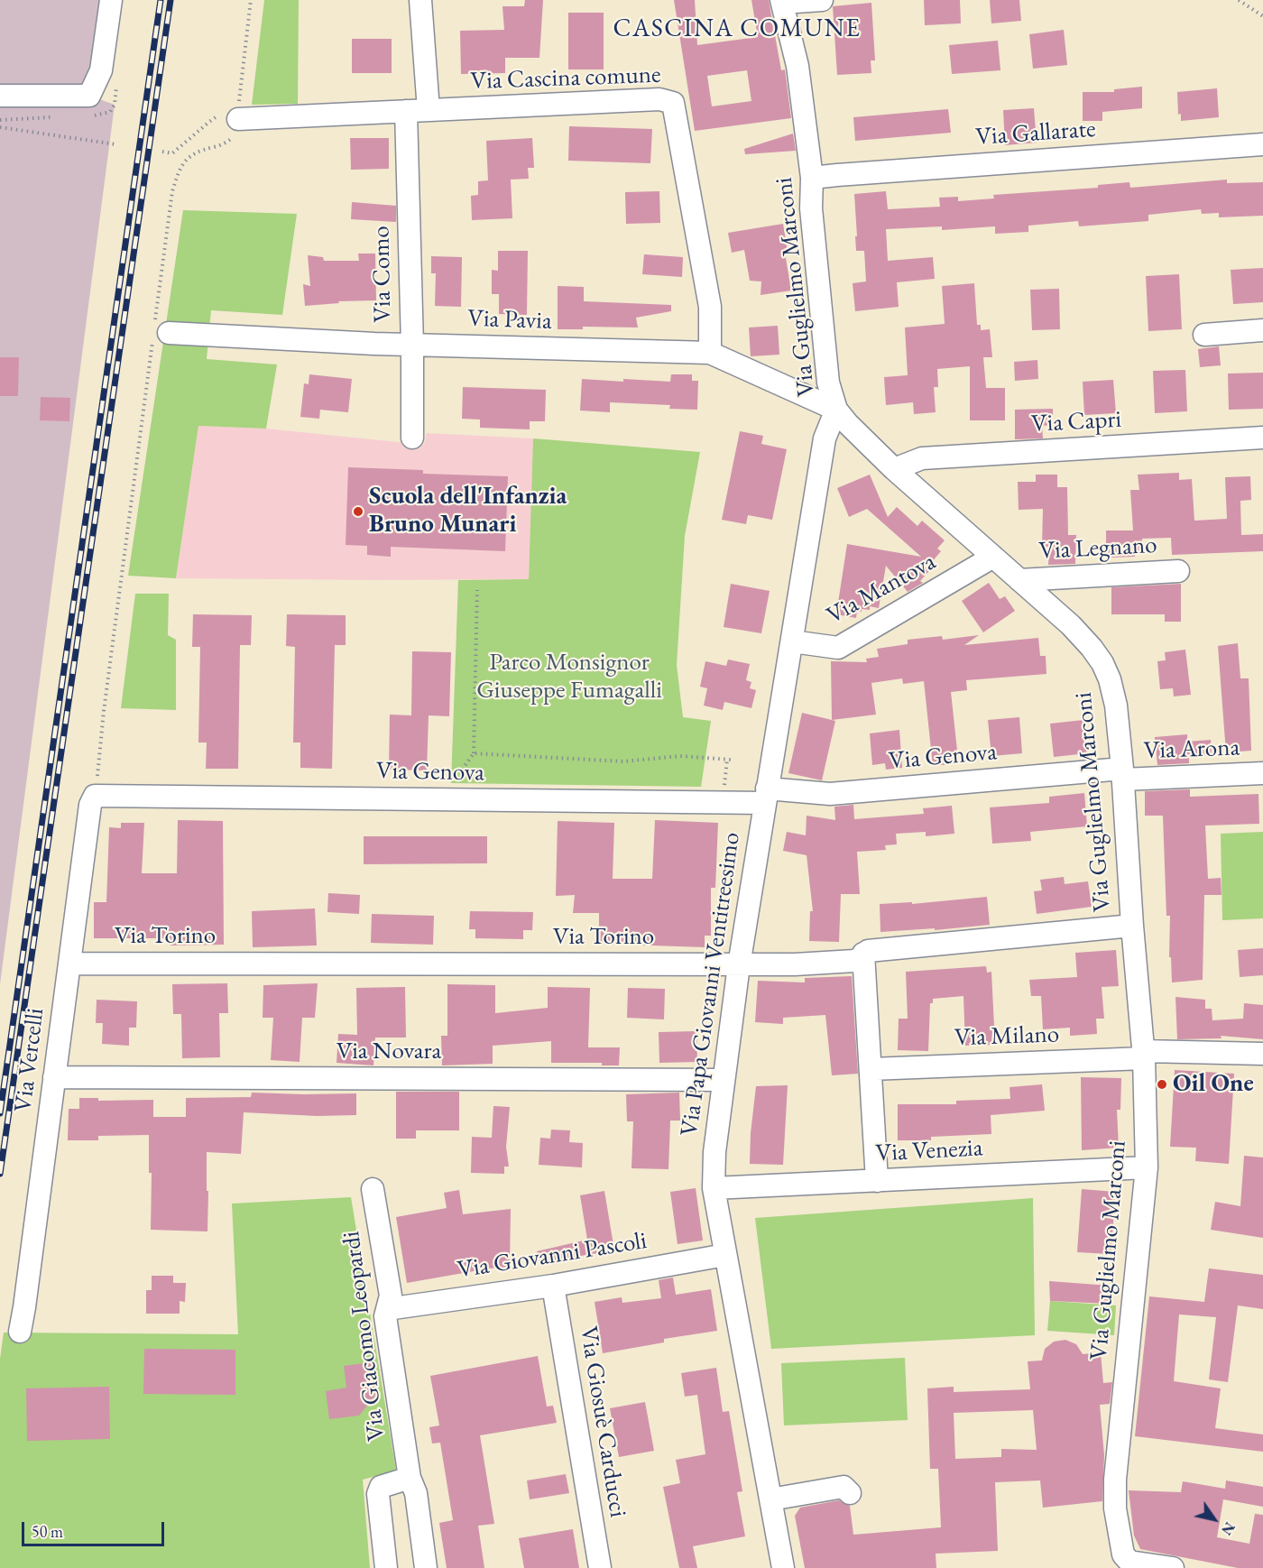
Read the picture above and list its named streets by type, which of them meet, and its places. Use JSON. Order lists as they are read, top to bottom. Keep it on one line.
{"streets":{"street":["Via Cascina comune","Via Gallarate","Via Como","Via Guglielmo Marconi","Via Pavia","Via Capri","Via Legnano","Via Mantova","Via Arona","Via Genova","Via Torino","Via Papa Giovanni Ventitreesimo","Via Milano","Via Novara","Via Vercelli","Via Venezia","Via Giovanni Pascoli","Via Giacomo Leopardi","Via Giosuè Carducci"]},"crossings":[["Via Cascina comune","Via Como"],["Via Cascina comune","Via Pavia"],["Via Gallarate","Via Guglielmo Marconi"],["Via Como","Via Pavia"],["Via Guglielmo Marconi","Via Pavia"],["Via Guglielmo Marconi","Via Capri"],["Via Guglielmo Marconi","Via Legnano"],["Via Guglielmo Marconi","Via Mantova"],["Via Guglielmo Marconi","Via Arona"],["Via Guglielmo Marconi","Via Genova"],["Via Guglielmo Marconi","Via Torino"],["Via Guglielmo Marconi","Via Papa Giovanni Ventitreesimo"],["Via Guglielmo Marconi","Via Milano"],["Via Guglielmo Marconi","Via Venezia"],["Via Pavia","Via Papa Giovanni Ventitreesimo"],["Via Mantova","Via Papa Giovanni Ventitreesimo"],["Via Arona","Via Genova"],["Via Genova","Via Papa Giovanni Ventitreesimo"],["Via Genova","Via Vercelli"],["Via Torino","Via Papa Giovanni Ventitreesimo"],["Via Torino","Via Vercelli"],["Via Papa Giovanni Ventitreesimo","Via Novara"],["Via Papa Giovanni Ventitreesimo","Via Venezia"],["Via Papa Giovanni Ventitreesimo","Via Giovanni Pascoli"],["Via Novara","Via Vercelli"],["Via Giovanni Pascoli","Via Giacomo Leopardi"],["Via Giovanni Pascoli","Via Giosuè Carducci"]],"districts":["CASCINA COMUNE"],"parks":["Parco Monsignor Giuseppe Fumagalli"],"places":["Scuola dell'Infanzia Bruno Munari","Oil One"],"scale_bar":"50 m","north":"bottom right"}
